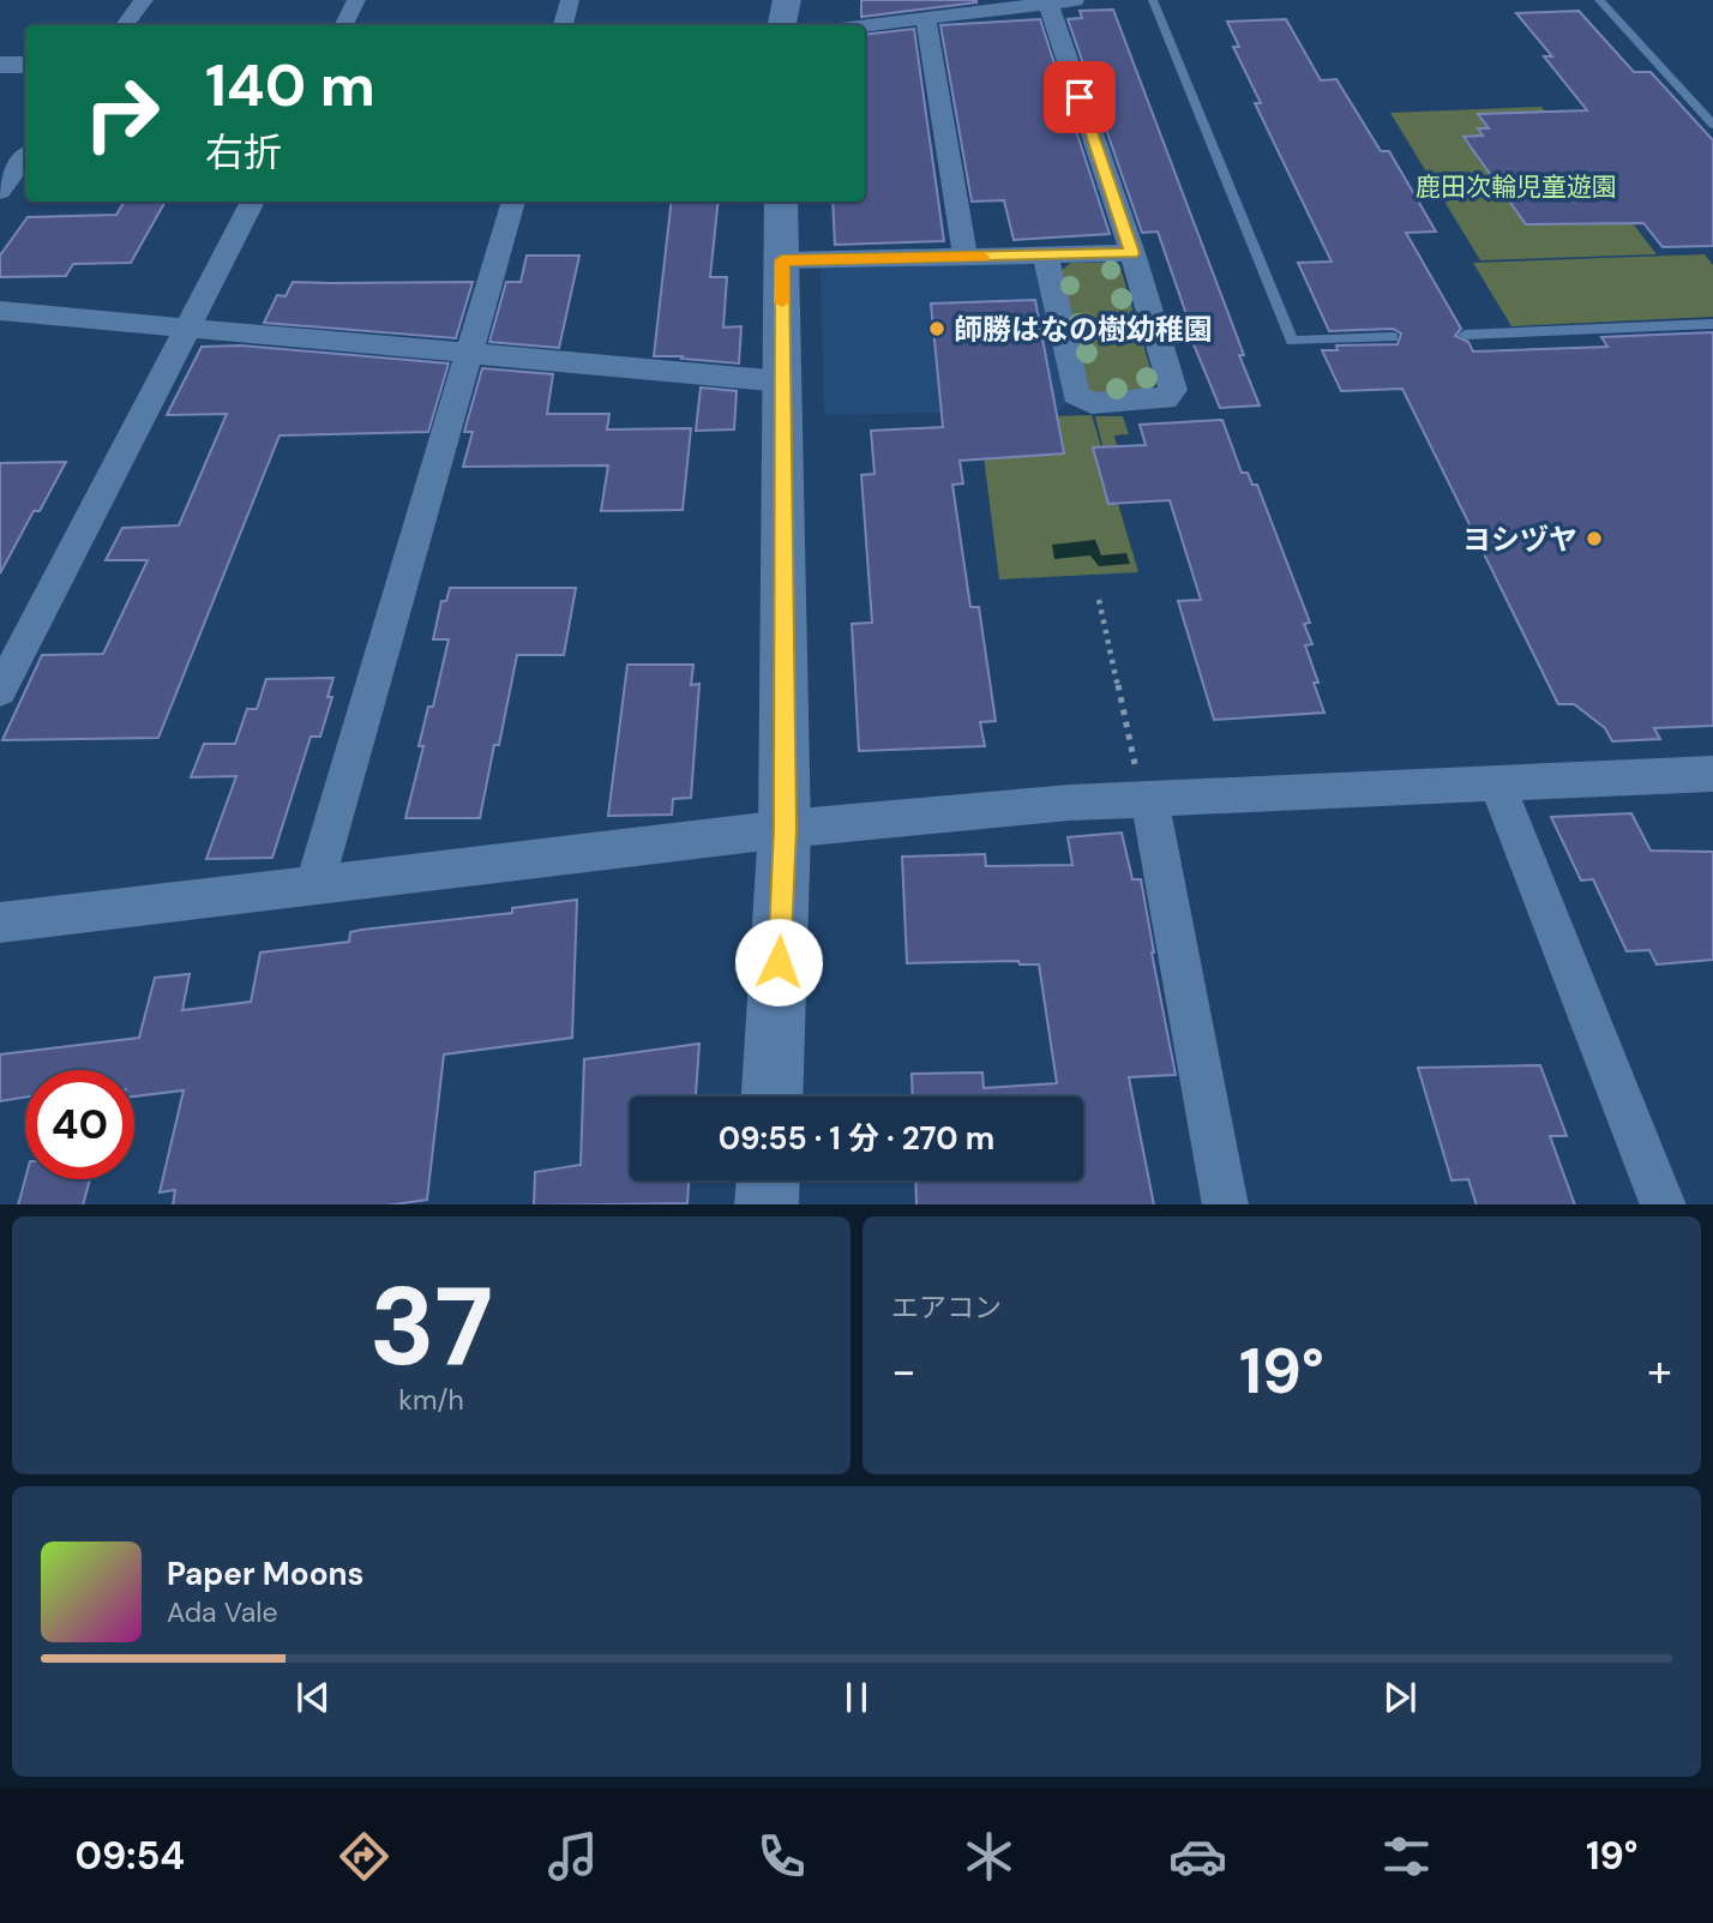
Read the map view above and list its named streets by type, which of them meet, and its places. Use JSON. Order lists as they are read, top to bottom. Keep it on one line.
{"parks":["鹿田次輪児童遊園"],"places":["師勝はなの樹幼稚園","ヨシヅヤ"],"page":{"turn":["140 m","右折"],"limit":"40","trip":"09:55 · 1 分 · 270 m","tile":[["37","km/h"],"エアコン"],"heat":["−","19°","+"],"song":["Paper Moons","Ada Vale"],"tabs":["09:54","19°"]}}
